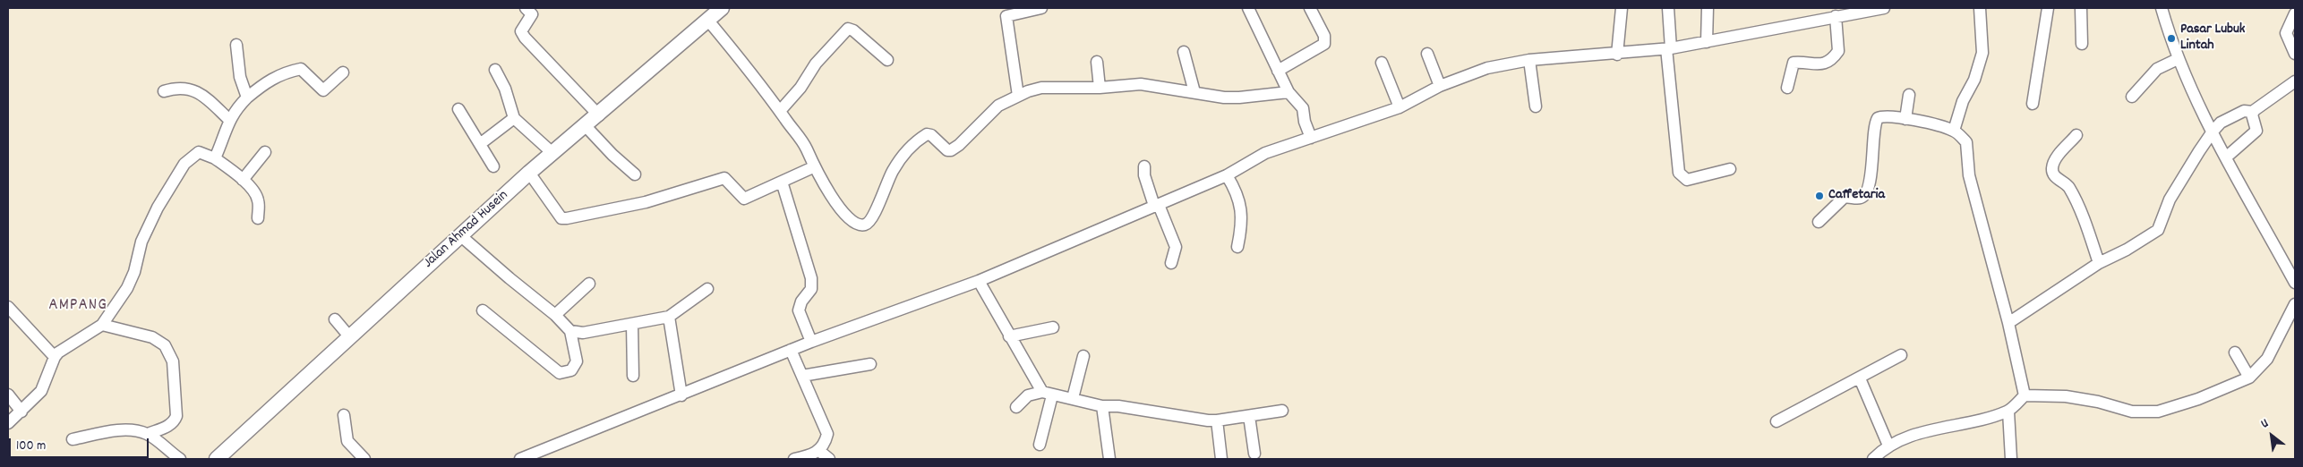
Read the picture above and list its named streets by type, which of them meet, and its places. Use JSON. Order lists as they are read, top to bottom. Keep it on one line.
{"streets":{"main road":["Jalan Ahmad Husein"]},"districts":["AMPANG"],"places":["Pasar Lubuk Lintah","Caffetaria"],"scale_bar":"100 m","north":"top left"}
